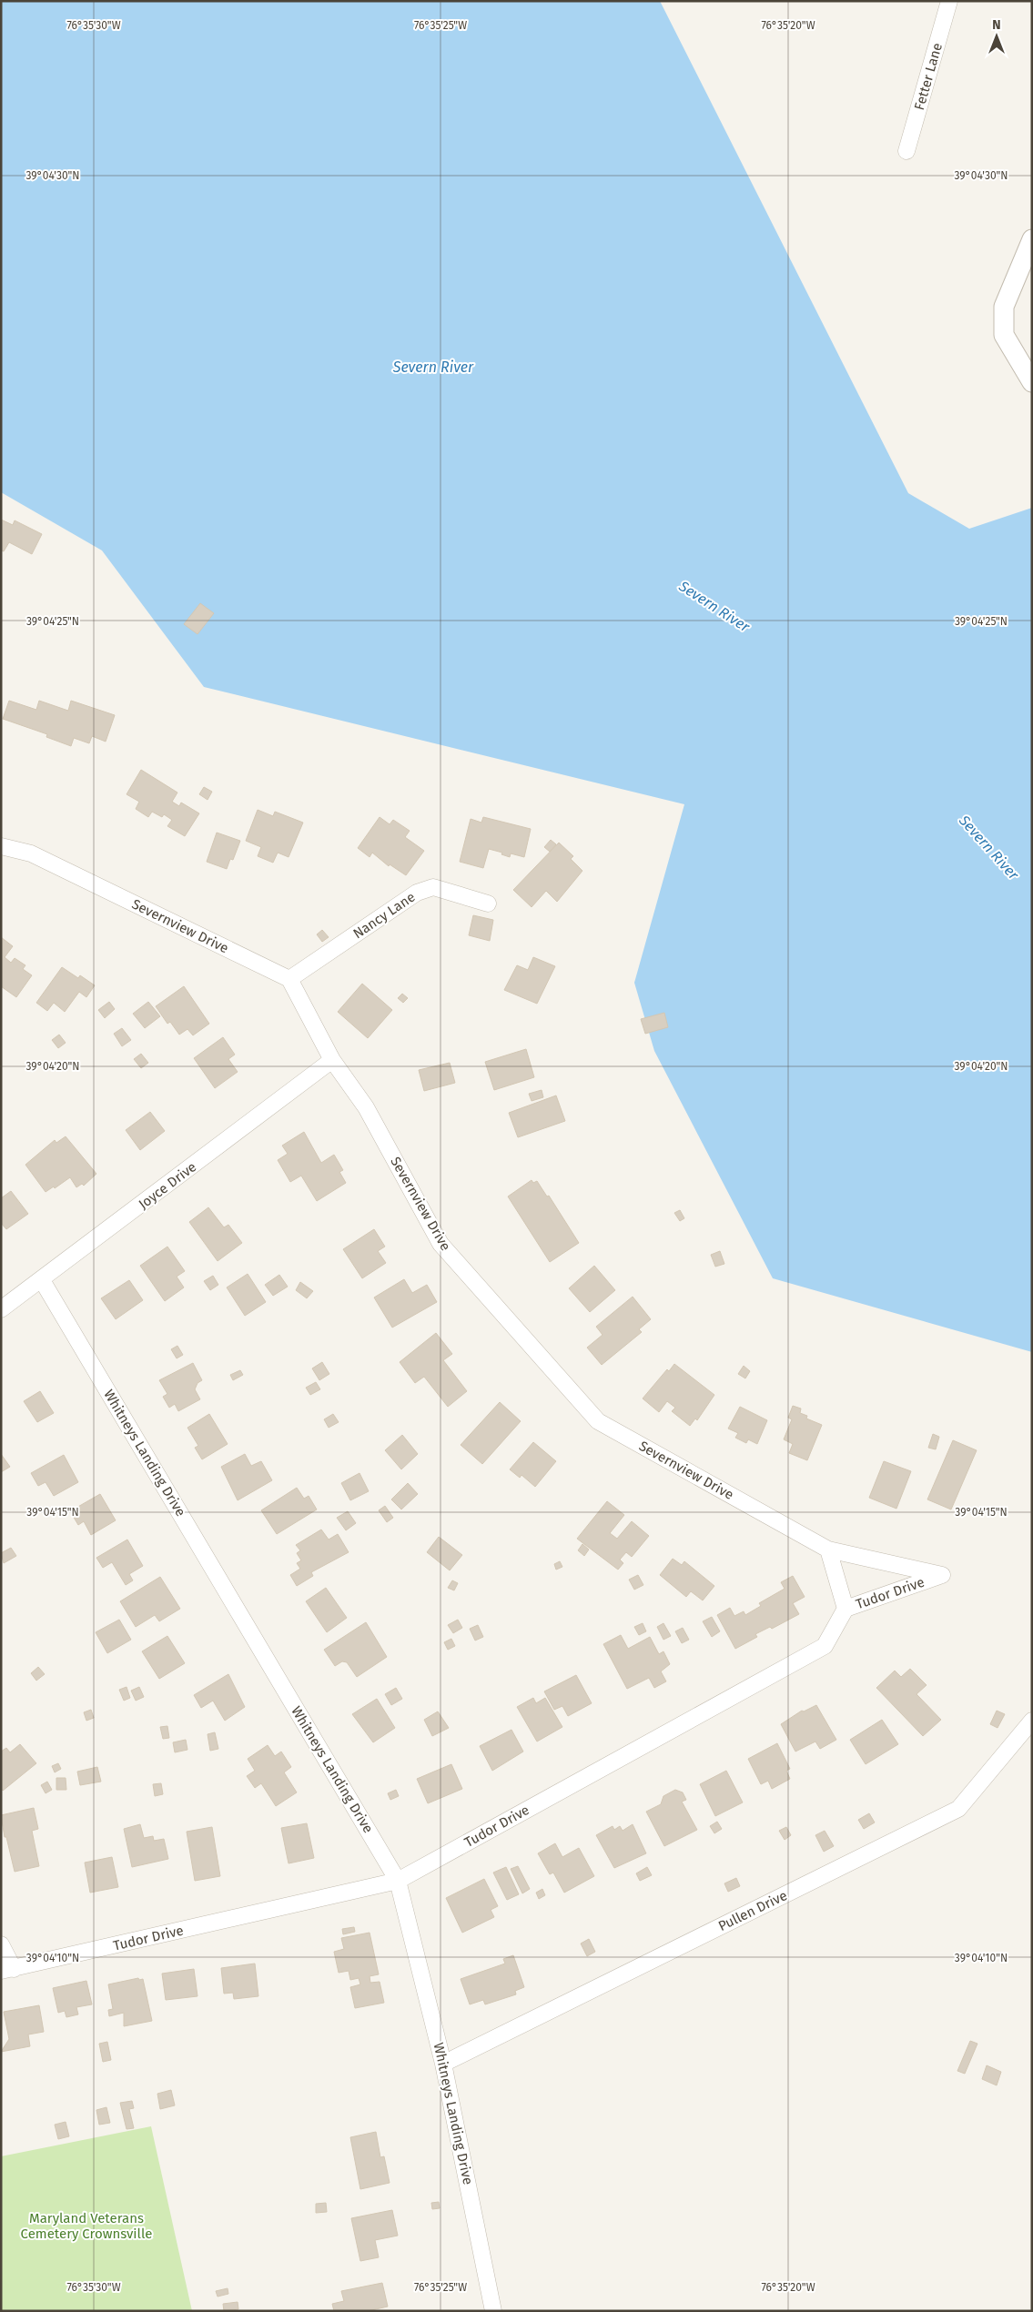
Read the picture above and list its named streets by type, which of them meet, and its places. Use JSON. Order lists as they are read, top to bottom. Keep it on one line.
{"streets":{"street":["Fetter Lane","Nancy Lane","Severnview Drive","Joyce Drive","Whitneys Landing Drive","Tudor Drive","Pullen Drive"]},"crossings":[["Nancy Lane","Severnview Drive"],["Severnview Drive","Joyce Drive"],["Severnview Drive","Tudor Drive"],["Joyce Drive","Whitneys Landing Drive"],["Whitneys Landing Drive","Tudor Drive"],["Whitneys Landing Drive","Pullen Drive"]],"water":["Severn River"],"parks":["Maryland Veterans Cemetery Crownsville"],"north":"top","coordinates":["76°35'30\"W","76°35'25\"W","76°35'20\"W","39°04'30\"N","39°04'25\"N","39°04'20\"N","39°04'15\"N","39°04'10\"N"]}
